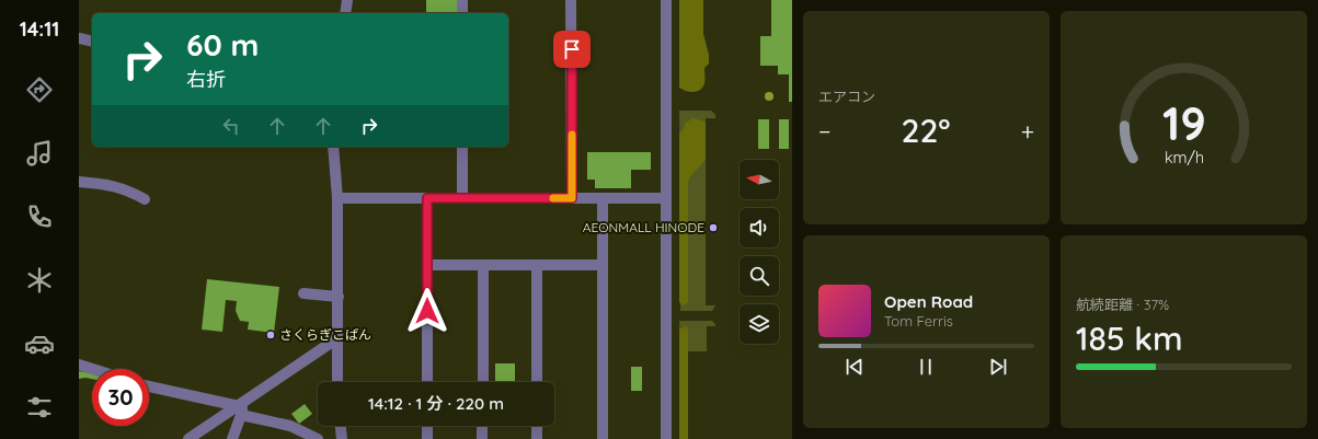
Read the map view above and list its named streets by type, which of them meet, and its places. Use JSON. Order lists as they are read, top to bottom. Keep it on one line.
{"places":["AEONMALL HINODE","さくらぎこぱん"],"north":"left","page":{"tabs":"14:11","tile":["エアコン",["航続距離 · 37%","185 km"]],"turn":["60 m","右折"],"heat":["−","22°","+"],"song":["Open Road","Tom Ferris"],"limit":"30","trip":"14:12 · 1 分 · 220 m","gauge":["19","km/h"]}}
